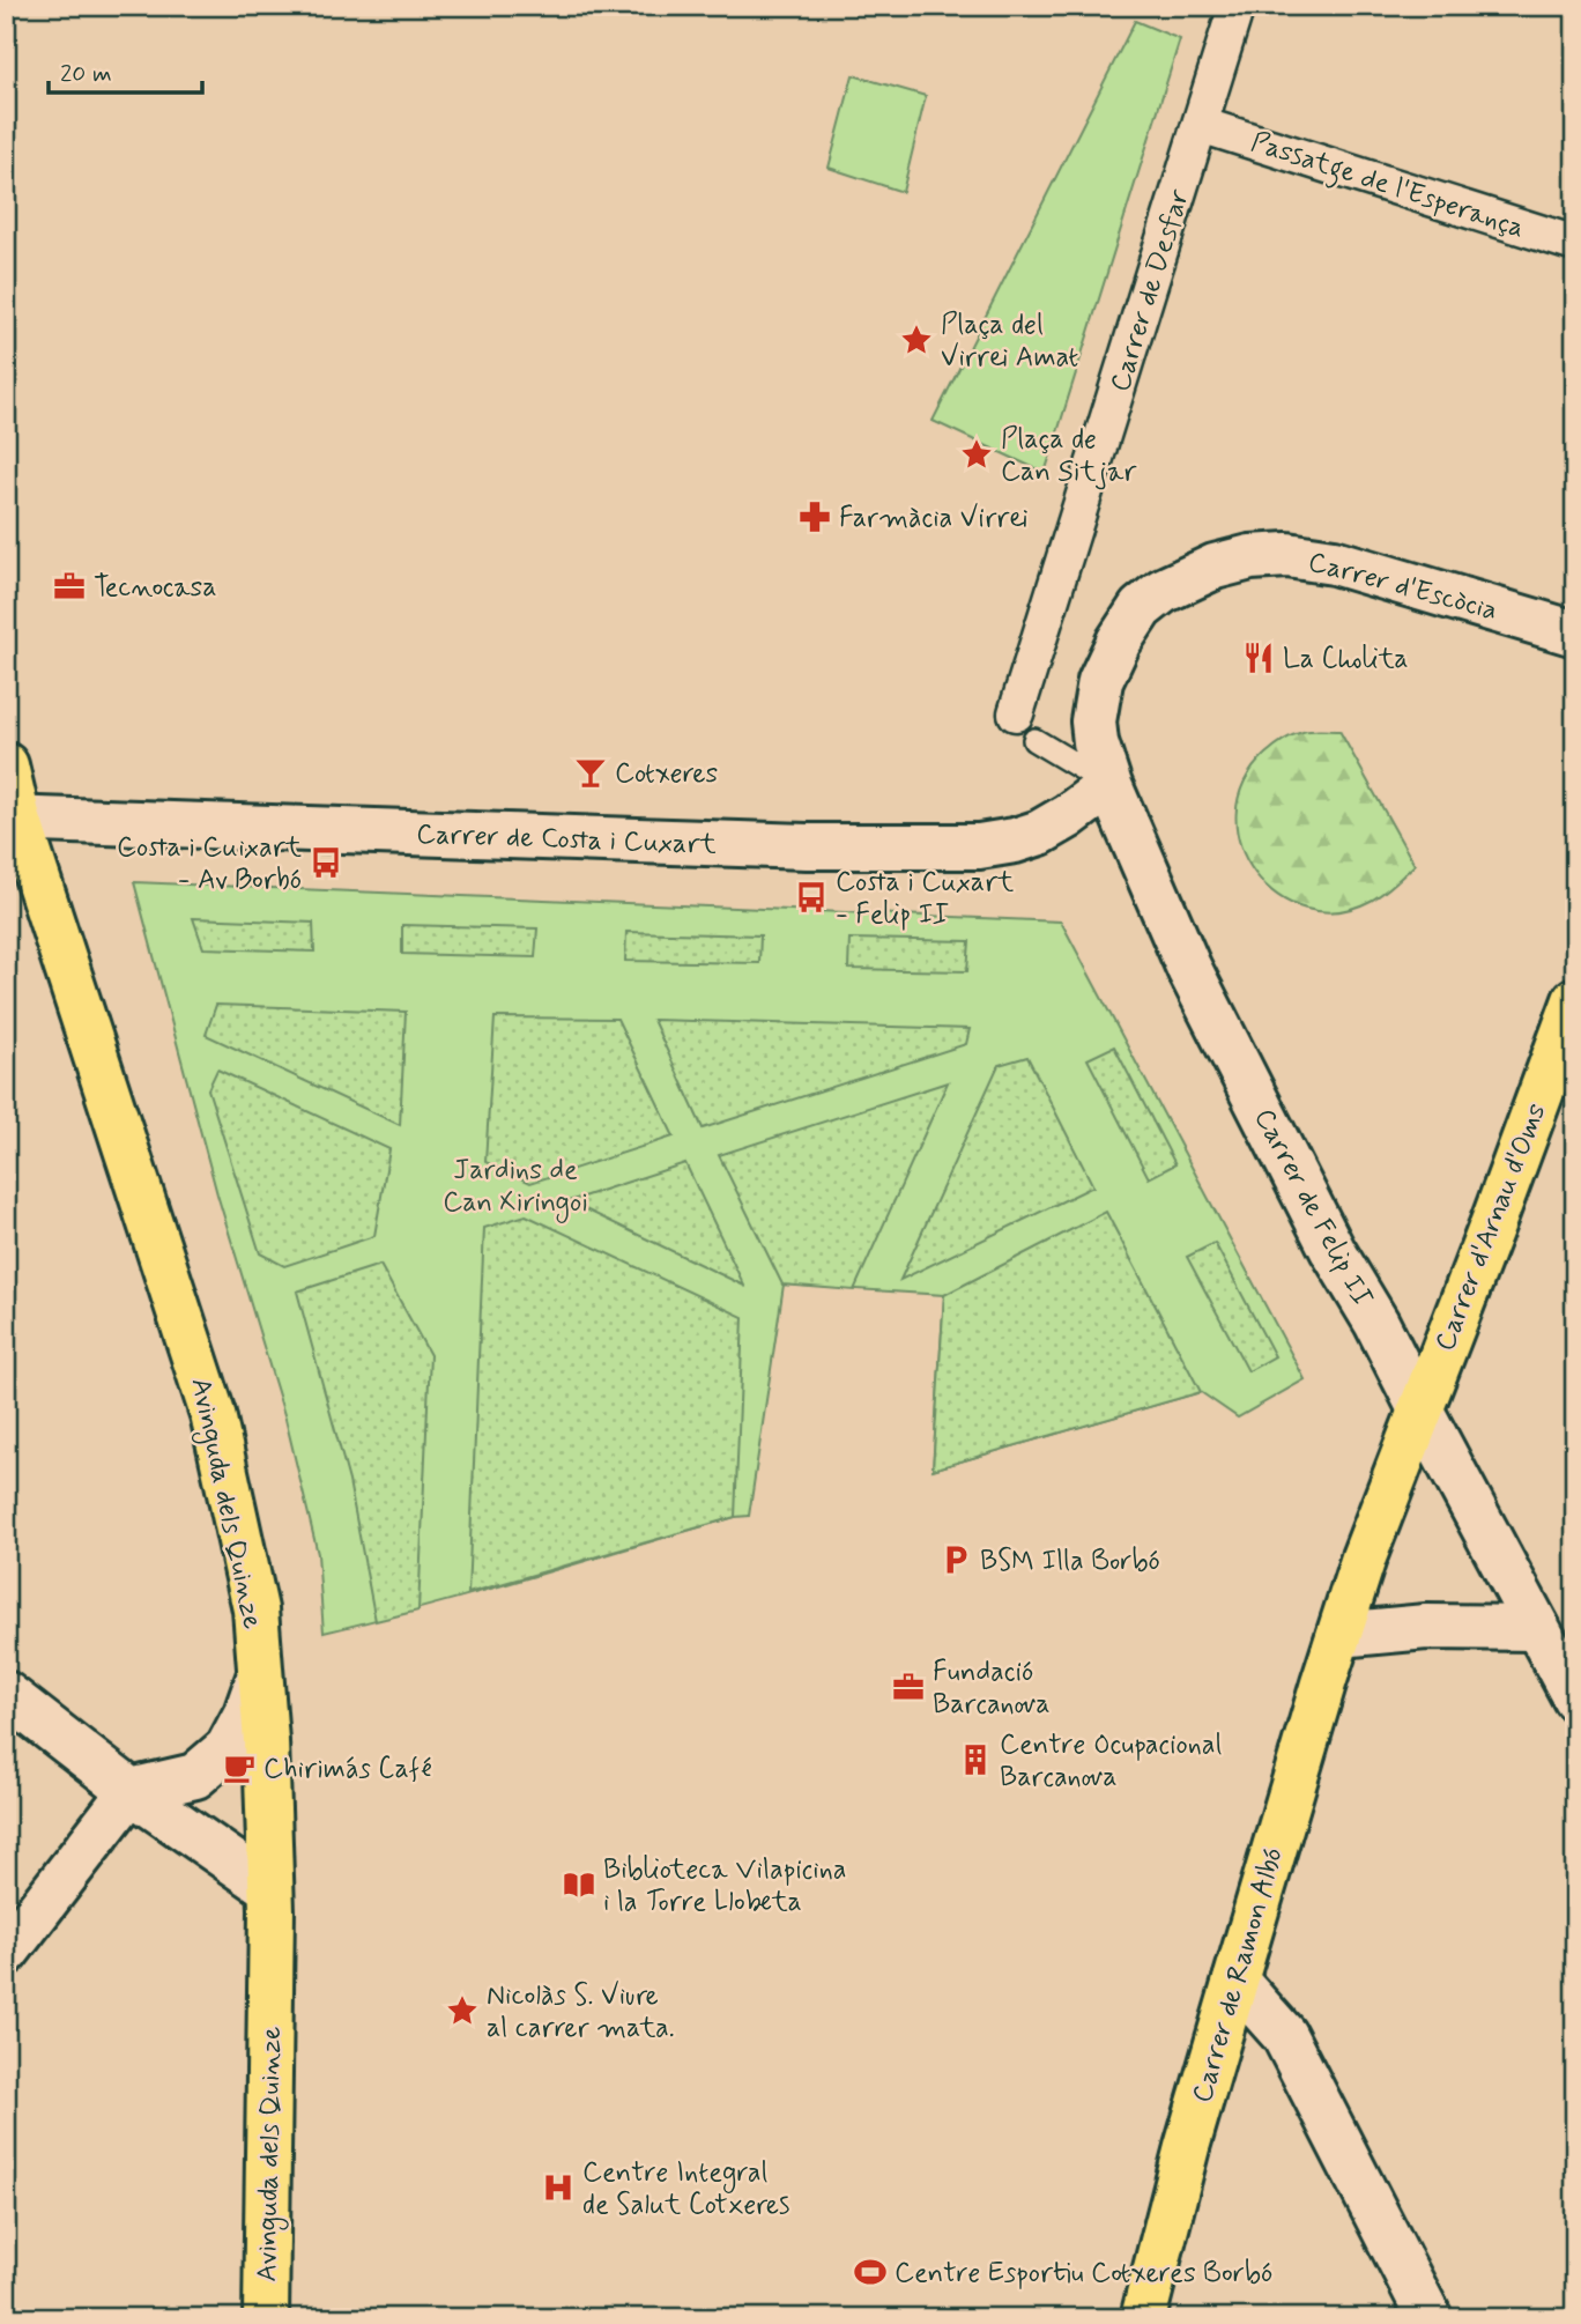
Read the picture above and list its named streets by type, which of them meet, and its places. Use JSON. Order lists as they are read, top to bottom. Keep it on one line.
{"streets":{"main road":["Carrer d'Arnau d'Oms","Avinguda dels Quinze","Carrer de Ramon Albó"],"street":["Passatge de l'Esperança","Carrer de Desfar","Carrer d'Escòcia","Carrer de Costa i Cuxart","Carrer de Felip II"]},"crossings":[["Passatge de l'Esperança","Carrer de Desfar"],["Carrer d'Escòcia","Carrer de Costa i Cuxart"],["Carrer d'Escòcia","Carrer de Felip II"],["Carrer de Costa i Cuxart","Carrer de Felip II"],["Carrer de Costa i Cuxart","Avinguda dels Quinze"],["Carrer de Felip II","Carrer d'Arnau d'Oms"],["Carrer de Felip II","Carrer de Ramon Albó"],["Carrer d'Arnau d'Oms","Carrer de Ramon Albó"]],"parks":["Jardins de Can Xiringoi"],"places":{"place":["Plaça del Virrei Amat","Plaça de Can Sitjar","Nicolàs S. Viure al carrer mata."],"pharmacy":["Farmàcia Virrei"],"office":["Tecnocasa","Fundació Barcanova"],"restaurant":["La Cholita"],"bar":["Cotxeres"],"bus stop":["Costa i Cuixart - Av Borbó","Costa i Cuxart - Felip II"],"parking":["BSM Illa Borbó"],"building":["Centre Ocupacional Barcanova"],"cafe":["Chirimás Café"],"library":["Biblioteca Vilapicina i la Torre Llobeta"],"hospital":["Centre Integral de Salut Cotxeres"],"sports":["Centre Esportiu Cotxeres Borbó"]},"scale_bar":"20 m"}
